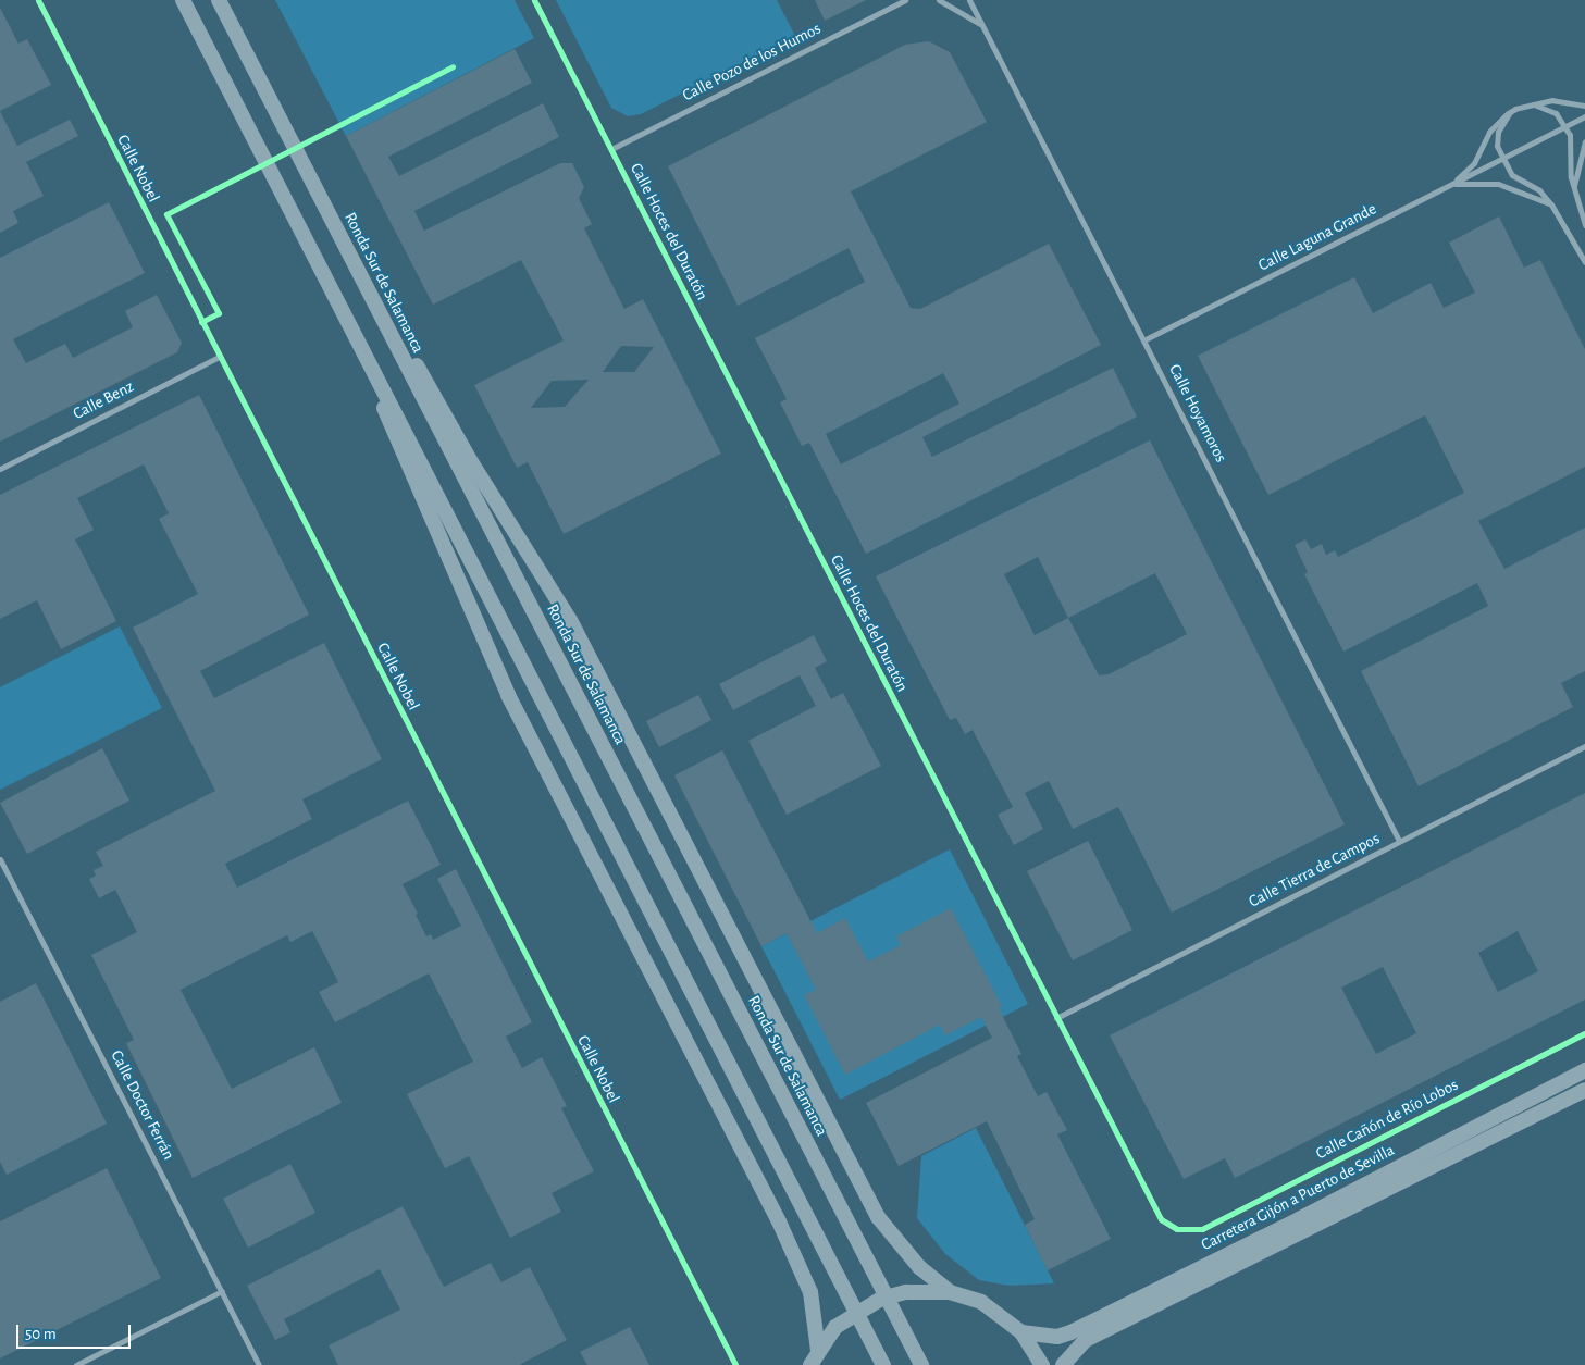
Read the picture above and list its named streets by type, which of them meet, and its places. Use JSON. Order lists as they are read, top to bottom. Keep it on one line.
{"streets":{"highway":["Ronda Sur de Salamanca","Carretera Gijón a Puerto de Sevilla"],"street":["Calle Pozo de los Humos","Calle Nobel","Calle Hoces del Duratón","Calle Laguna Grande","Calle Benz","Calle Hoyamoros","Calle Tierra de Campos","Calle Doctor Ferrán","Calle Cañón de Río Lobos"]},"crossings":[["Calle Pozo de los Humos","Calle Hoces del Duratón"],["Calle Nobel","Calle Benz"],["Calle Hoces del Duratón","Calle Tierra de Campos"],["Calle Hoces del Duratón","Calle Cañón de Río Lobos"],["Calle Laguna Grande","Calle Hoyamoros"],["Calle Hoyamoros","Calle Tierra de Campos"]],"scale_bar":"50 m"}
